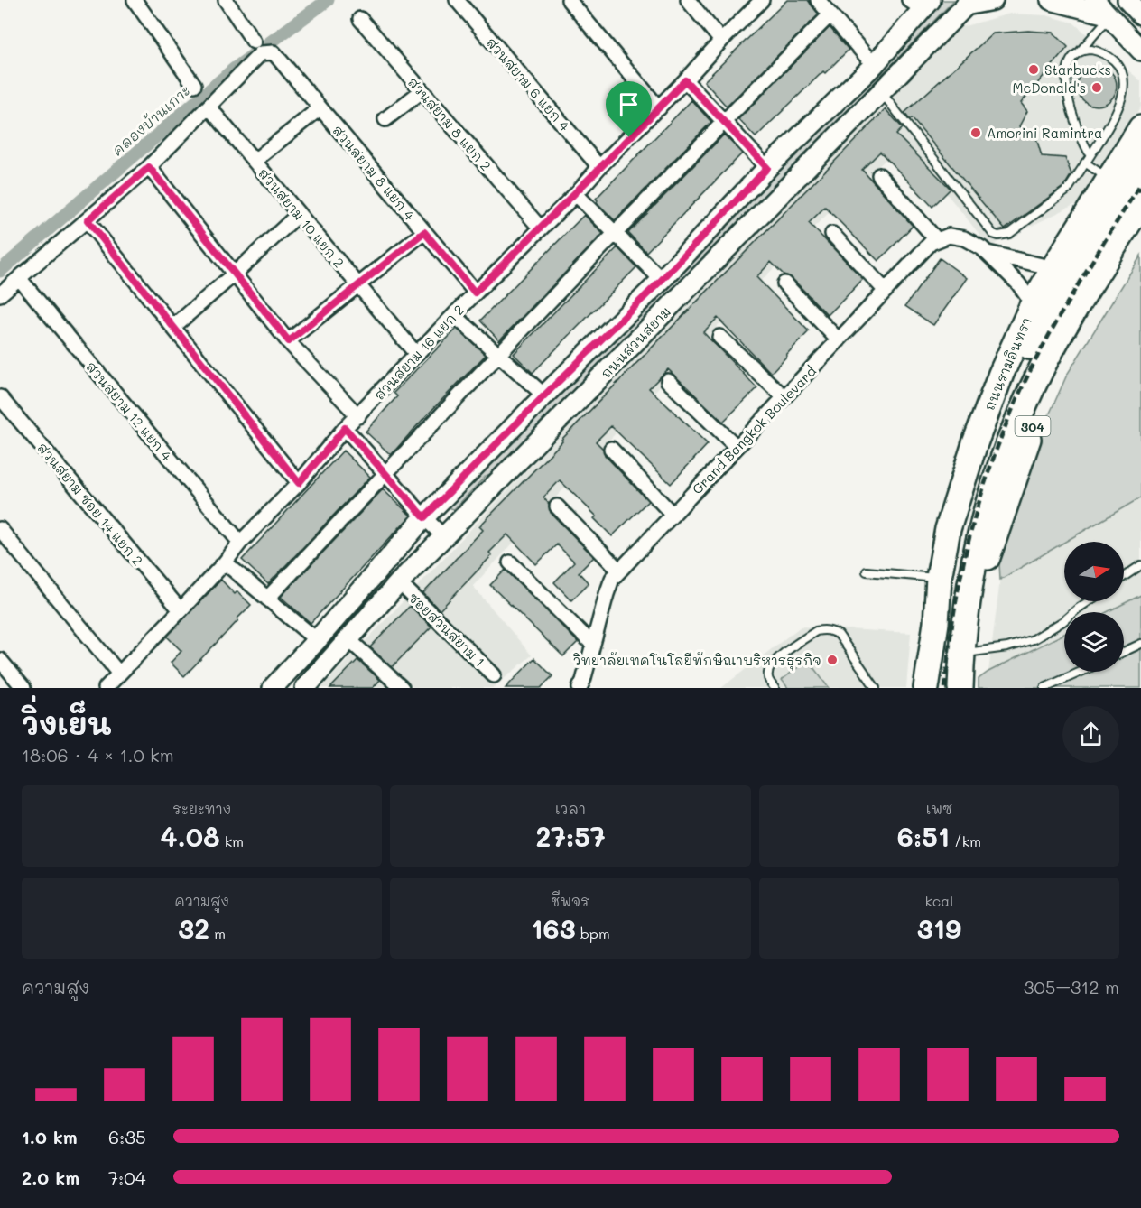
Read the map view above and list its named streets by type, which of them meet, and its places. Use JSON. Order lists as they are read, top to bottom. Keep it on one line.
{"streets":{"highway":["ถนนรามอินทรา","304"],"street":["สวนสยาม 6 แยก 4","สวนสยาม 8 แยก 2","สวนสยาม 8 แยก 4","สวนสยาม 10 แยก 2","ถนนสวนสยาม","สวนสยาม 16 แยก 2","สวนสยาม 12 แยก 4","Grand Bangkok Boulevard","สวนสยาม ซอย 14 แยก 2","ซอยสวนสยาม 1"]},"crossings":[["สวนสยาม 6 แยก 4","สวนสยาม 16 แยก 2"],["สวนสยาม 8 แยก 2","สวนสยาม 16 แยก 2"],["สวนสยาม 8 แยก 4","สวนสยาม 10 แยก 2"],["สวนสยาม 8 แยก 4","สวนสยาม 16 แยก 2"],["สวนสยาม 10 แยก 2","สวนสยาม 16 แยก 2"],["ถนนสวนสยาม","ซอยสวนสยาม 1"],["สวนสยาม 16 แยก 2","สวนสยาม 12 แยก 4"],["สวนสยาม 16 แยก 2","สวนสยาม ซอย 14 แยก 2"]],"water":["คลองบ้านเกาะ"],"places":["Starbucks","McDonald's","Amorini Ramintra","วิทยาลัยเทคโนโลยีทักษิณาบริหารธุรกิจ"],"north":"right","page":{"heading":["วิ่งเย็น","18:06 · 4 × 1.0 km"],"stats":[["ระยะทาง","4.08 km"],["เวลา","27:57"],["เพซ","6:51 /km"],["ความสูง","32 m"],["ชีพจร","163 bpm"],["kcal","319"]],"chart":["ความสูง","305–312 m"],"list":[{"name":"1.0 km","note":"6:35"},{"name":"2.0 km","note":"7:04"}]}}
